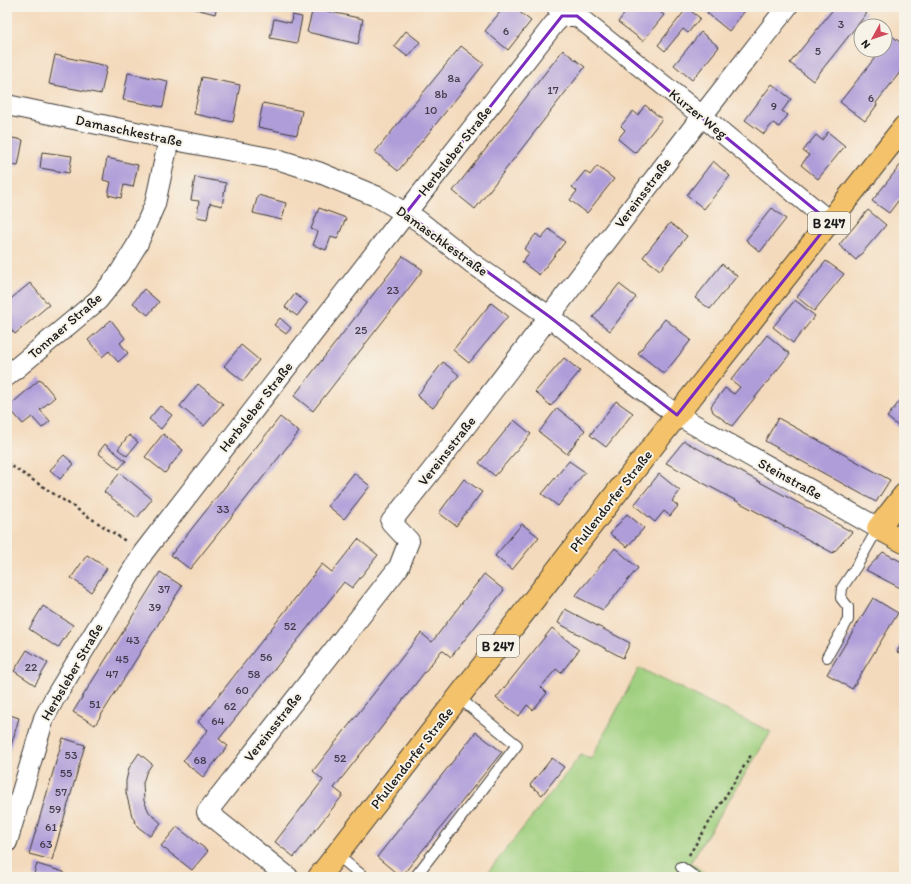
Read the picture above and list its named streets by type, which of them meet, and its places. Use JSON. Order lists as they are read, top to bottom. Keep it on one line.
{"streets":{"main road":["B 247","Steinstraße","Pfullendorfer Straße"],"street":["Kurzer Weg","Damaschkestraße","Herbsleber Straße","Vereinsstraße","Tonnaer Straße"]},"crossings":[["Kurzer Weg","Herbsleber Straße"],["Kurzer Weg","Vereinsstraße"],["Kurzer Weg","Pfullendorfer Straße"],["Damaschkestraße","Herbsleber Straße"],["Damaschkestraße","Vereinsstraße"],["Damaschkestraße","Tonnaer Straße"],["Damaschkestraße","Steinstraße"],["Damaschkestraße","Pfullendorfer Straße"],["Steinstraße","Pfullendorfer Straße"]],"house_numbers":["3","6","5","8a","17","8b","6","9","10","23","25","33","37","39","52","43","56","45","22","47","58","60","51","62","64","53","52","68","55","57","59","61","63"],"north":"bottom left"}
